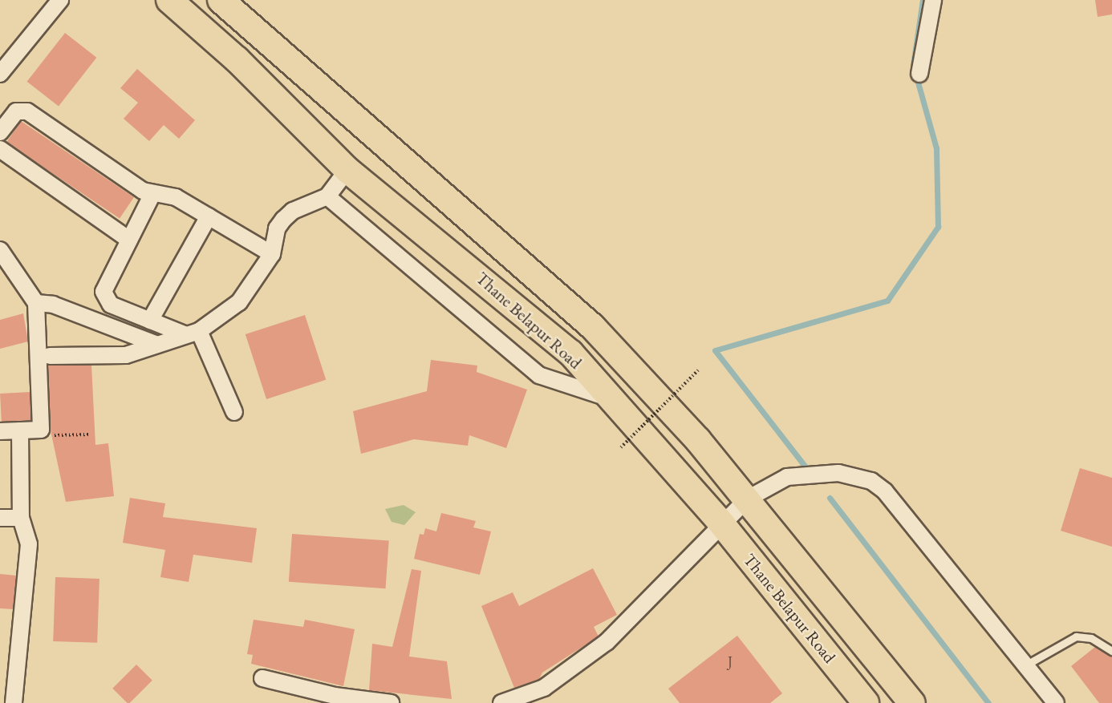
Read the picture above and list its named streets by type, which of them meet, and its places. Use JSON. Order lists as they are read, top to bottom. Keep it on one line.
{"streets":{"main road":["Thane Belapur Road"]},"house_numbers":["J"]}
